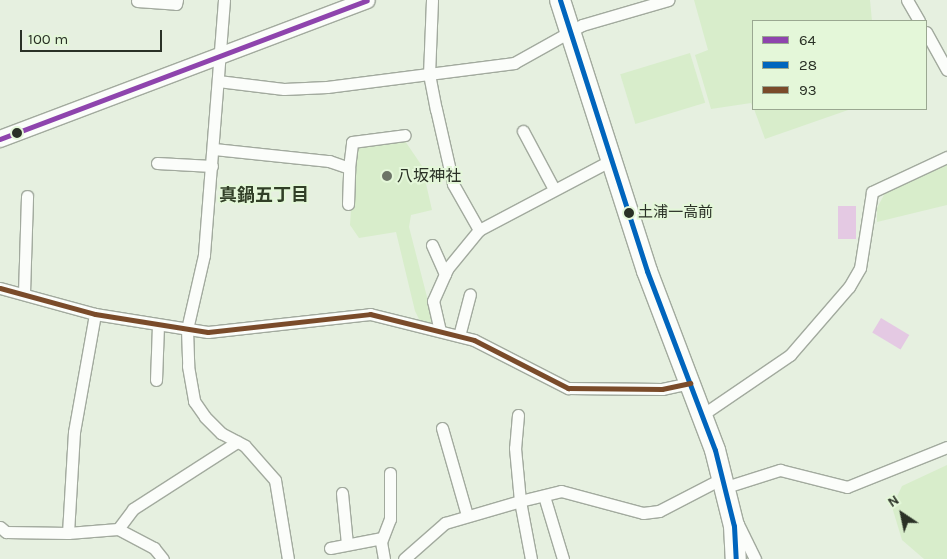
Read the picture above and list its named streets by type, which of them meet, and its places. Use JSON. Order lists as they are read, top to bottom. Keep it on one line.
{"districts":["真鍋五丁目"],"places":["八坂神社","土浦一高前"],"lines":["transit line 64","transit line 28","transit line 93"],"legend":["64","28","93"],"scale_bar":"100 m","north":"top left"}
